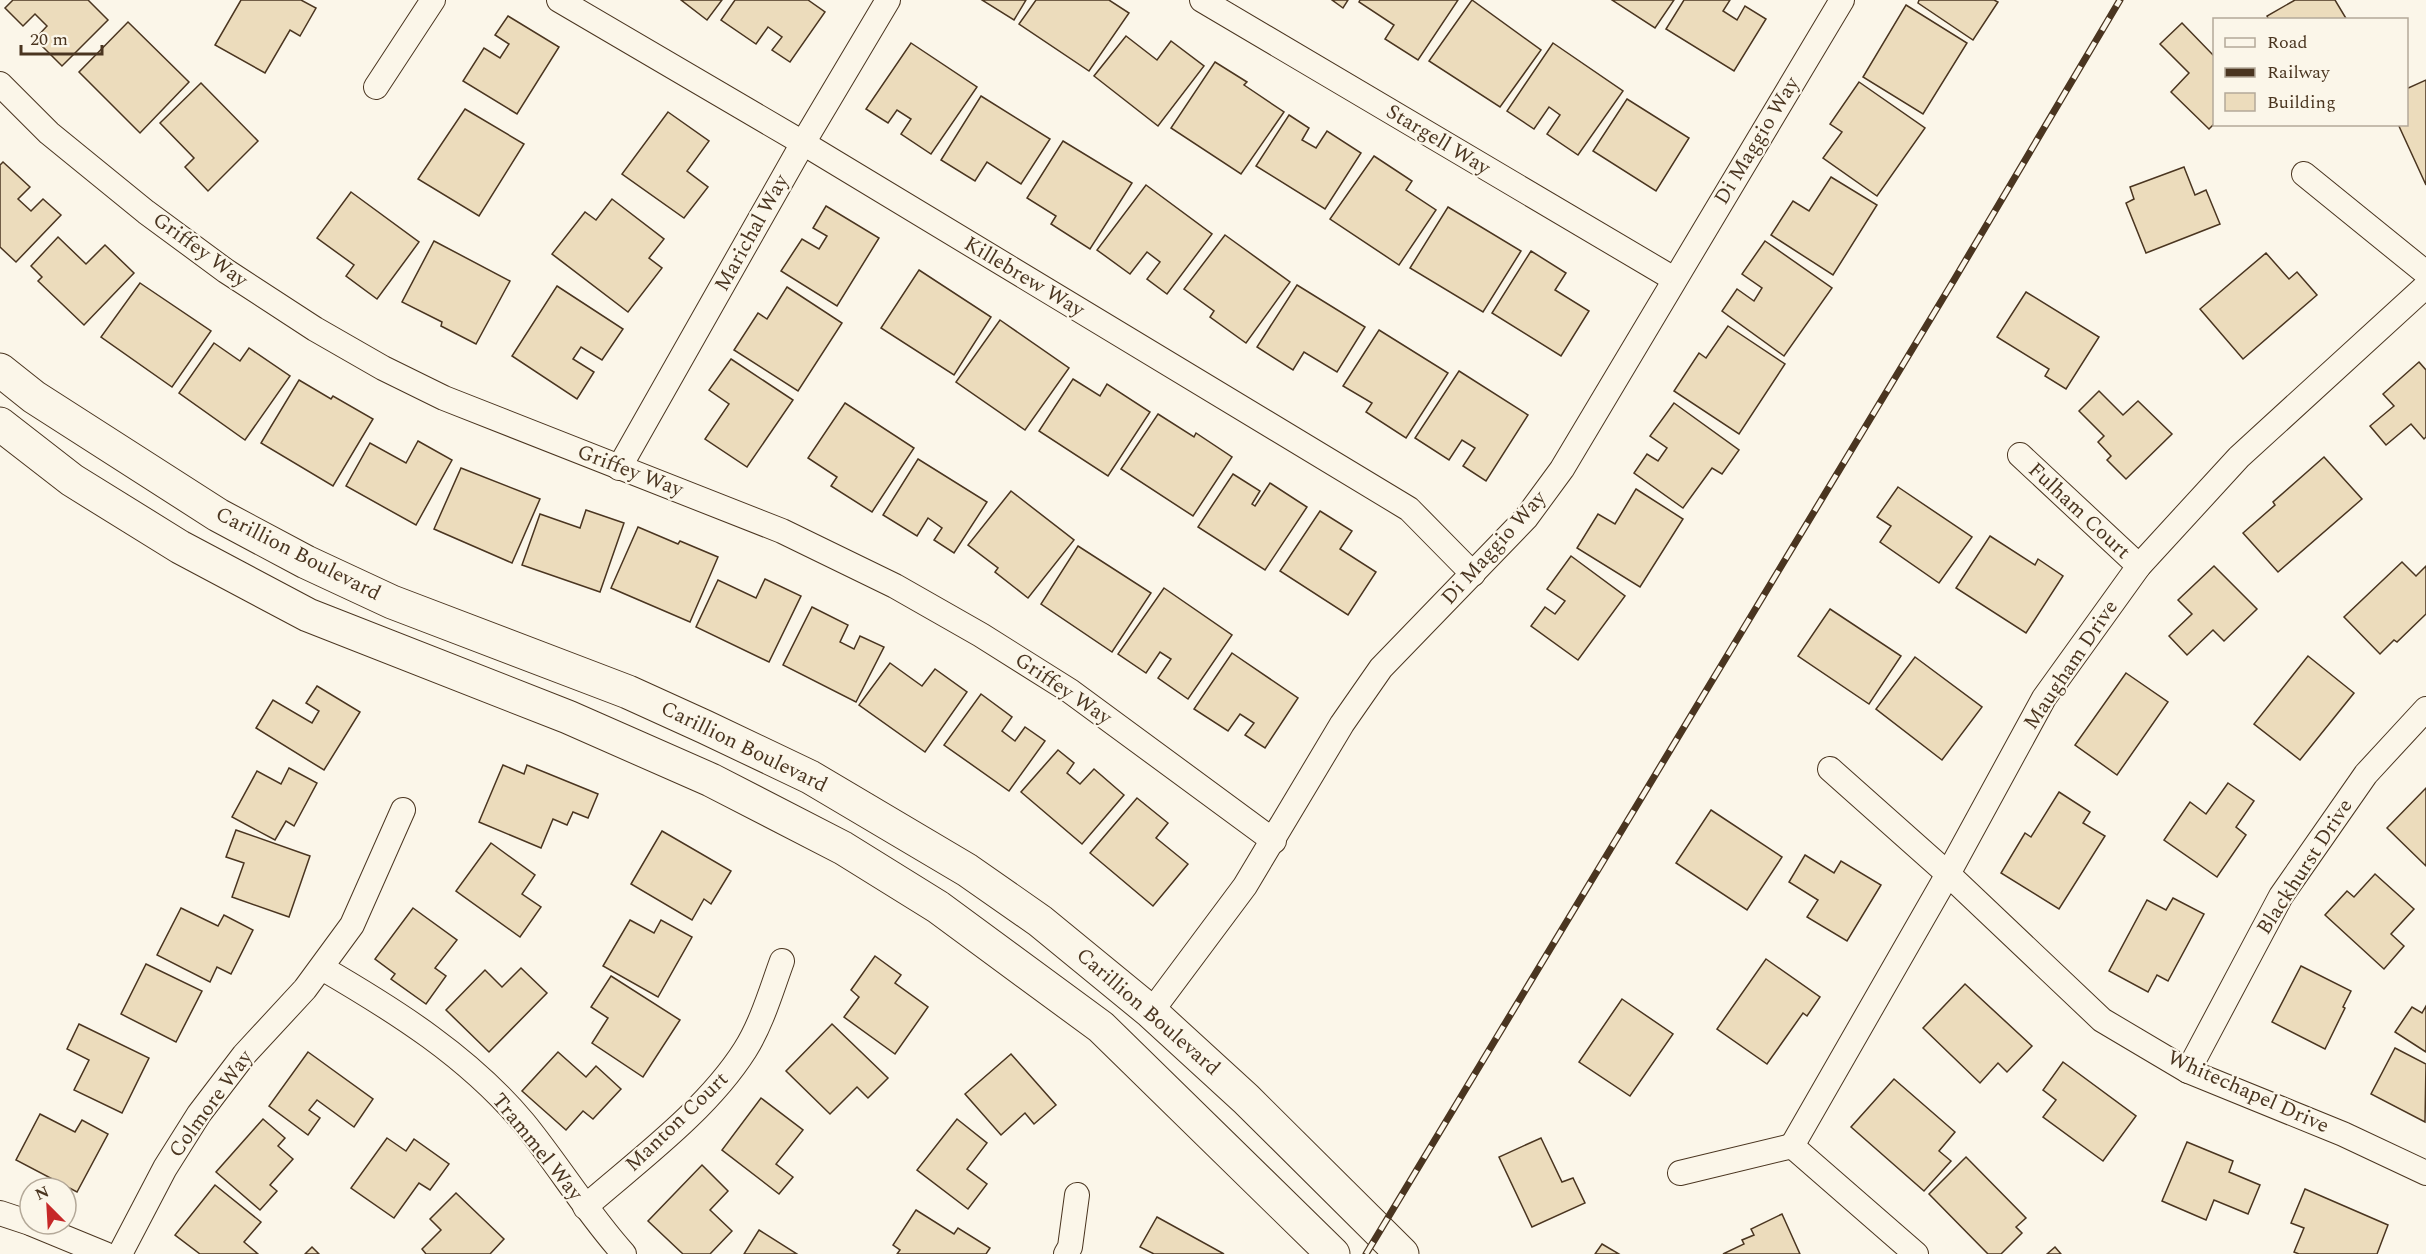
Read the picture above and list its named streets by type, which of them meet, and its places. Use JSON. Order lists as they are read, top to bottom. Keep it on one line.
{"streets":{"street":["Stargell Way","Di Maggio Way","Marichal Way","Griffey Way","Killebrew Way","Fulham Court","Carillion Boulevard","Maugham Drive","Blackhurst Drive","Whitechapel Drive","Colmore Way","Manton Court","Trammel Way"]},"crossings":[["Stargell Way","Di Maggio Way"],["Di Maggio Way","Griffey Way"],["Di Maggio Way","Killebrew Way"],["Di Maggio Way","Carillion Boulevard"],["Marichal Way","Griffey Way"],["Marichal Way","Killebrew Way"],["Fulham Court","Maugham Drive"],["Maugham Drive","Whitechapel Drive"],["Blackhurst Drive","Whitechapel Drive"],["Colmore Way","Trammel Way"],["Manton Court","Trammel Way"]],"legend":["Road","Railway","Building"],"scale_bar":"20 m","north":"top left"}
